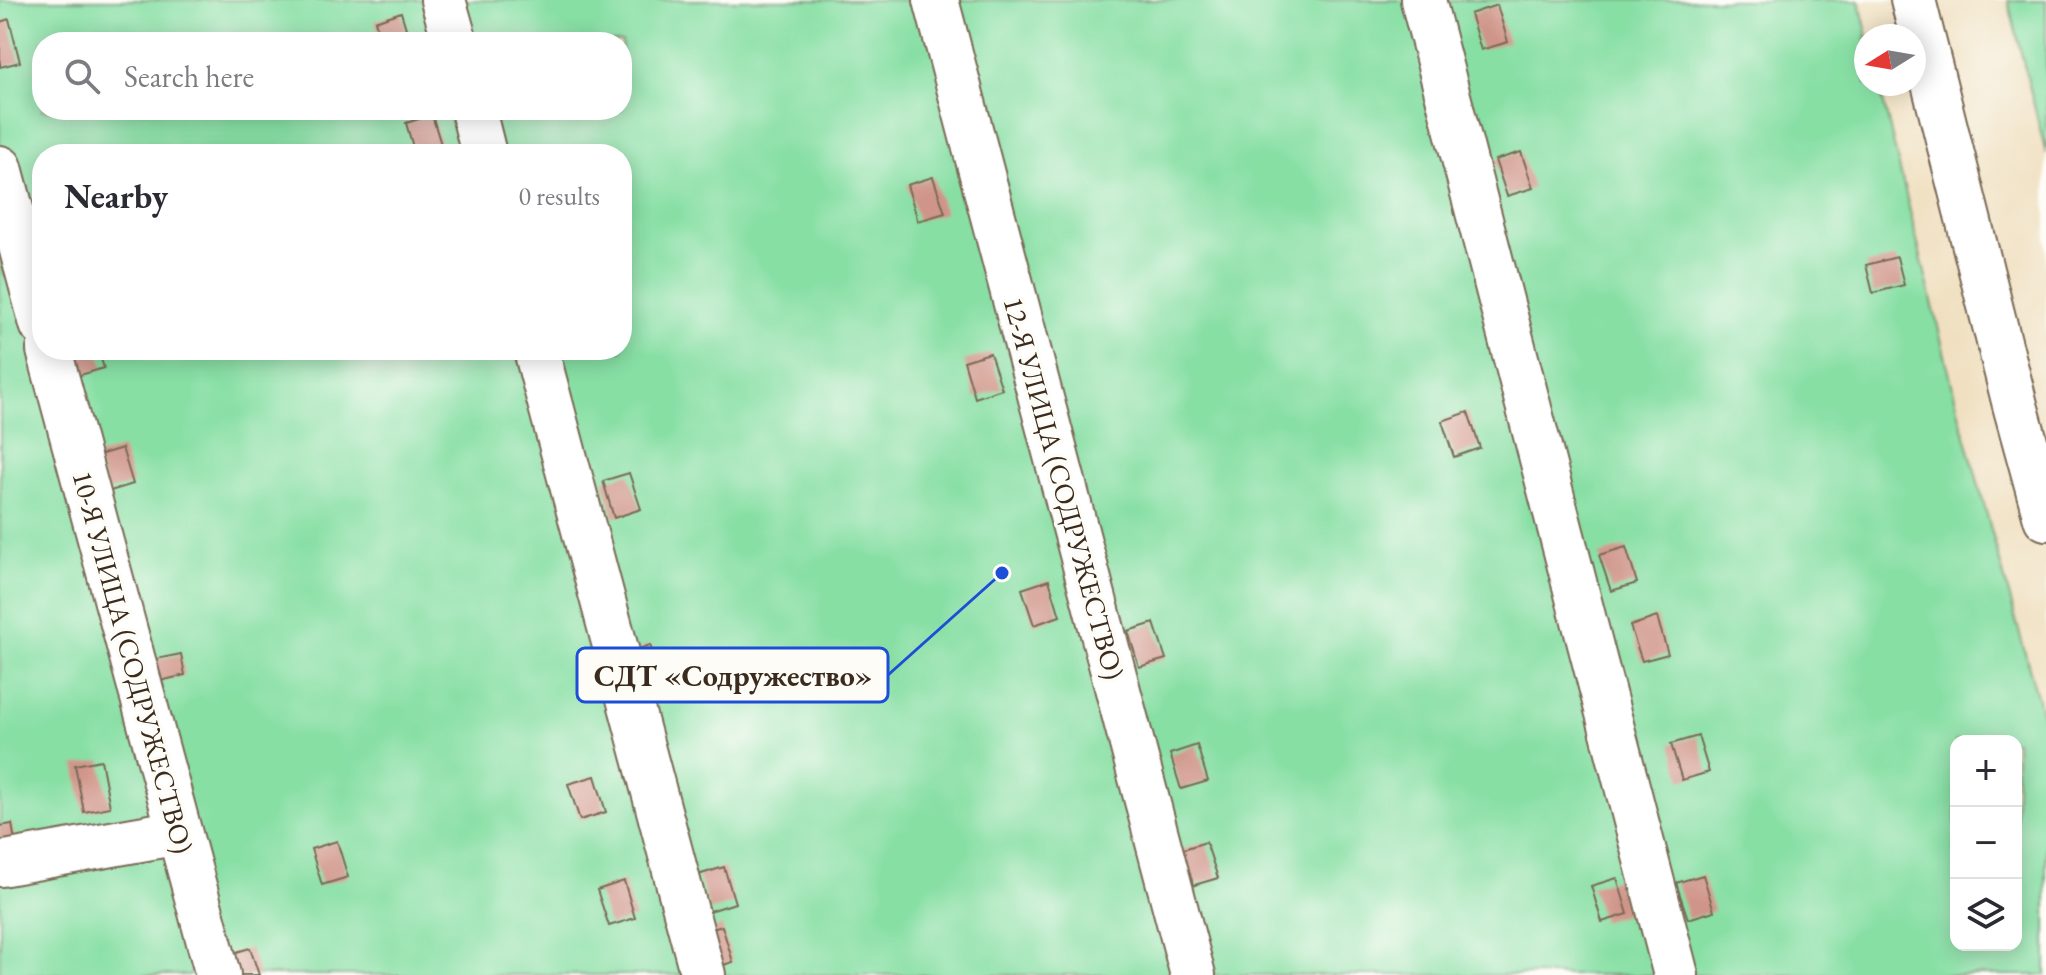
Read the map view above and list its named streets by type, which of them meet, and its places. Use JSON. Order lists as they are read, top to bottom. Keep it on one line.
{"streets":{"lane":["12-Я УЛИЦА (СОДРУЖЕСТВО)","10-Я УЛИЦА (СОДРУЖЕСТВО)"]},"places":["СДТ «Содружество»"],"north":"left","page":{"search":"Search here","heading":["Nearby","0 results"],"map_buttons":["+","−"]}}
